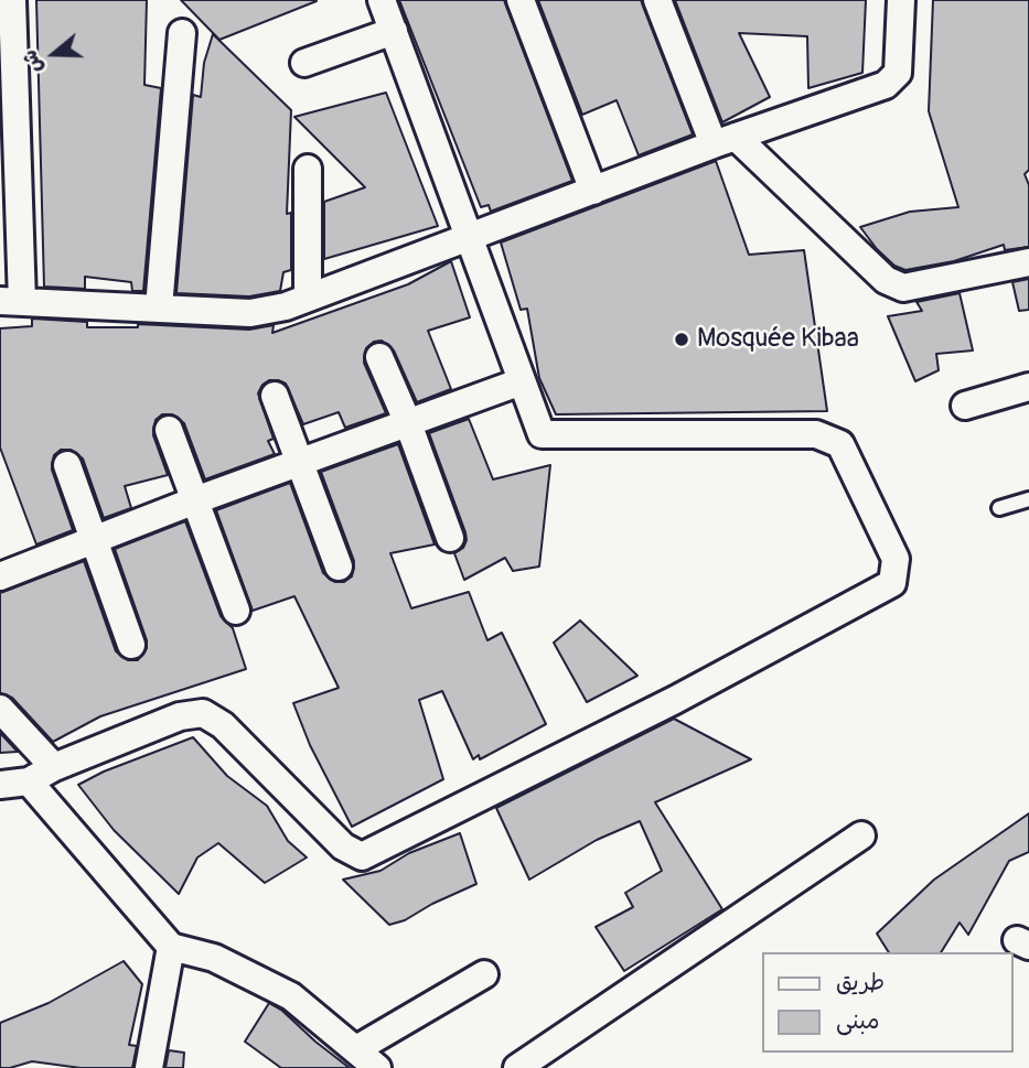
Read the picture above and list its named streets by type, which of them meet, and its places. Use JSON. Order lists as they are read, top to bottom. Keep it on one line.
{"places":["Mosquée Kibaa"],"legend":["طريق","مبنى"],"north":"left"}
